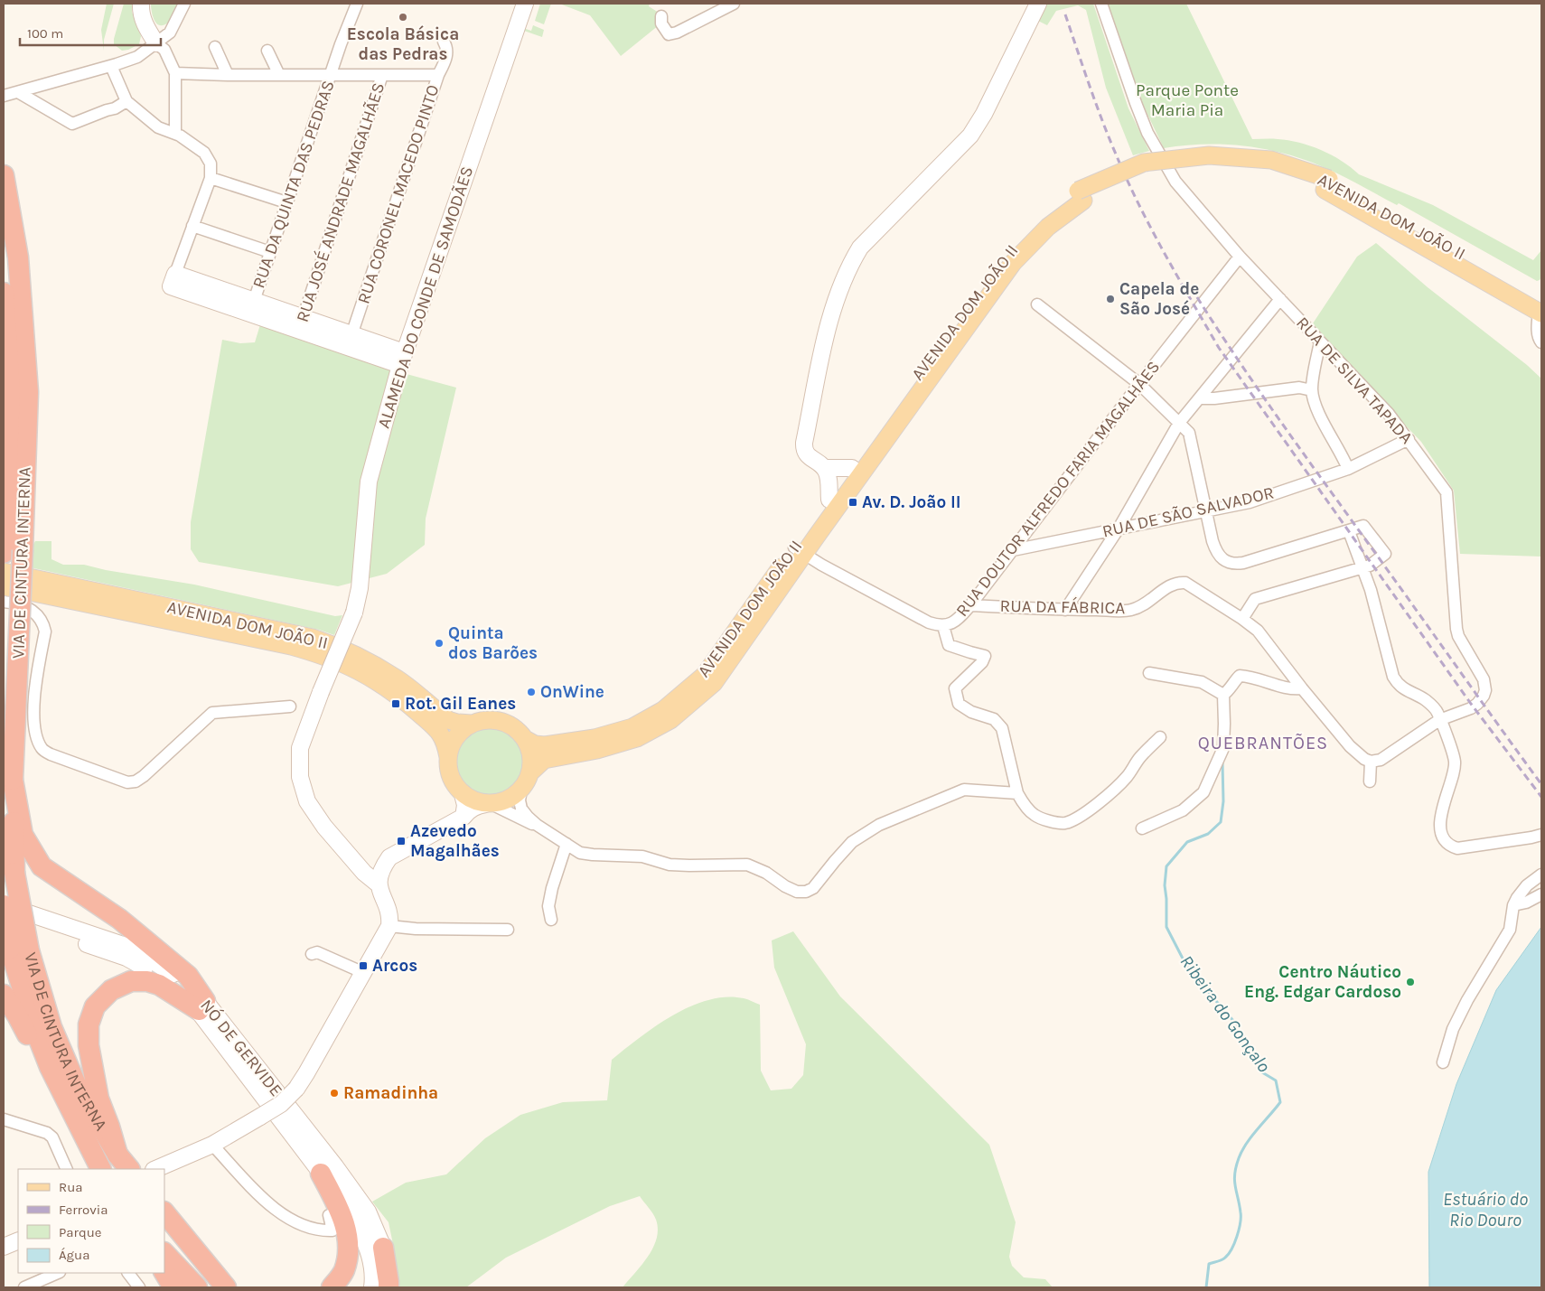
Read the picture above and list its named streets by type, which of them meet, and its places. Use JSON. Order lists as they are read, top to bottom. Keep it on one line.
{"streets":{"highway":["VIA DE CINTURA INTERNA"],"main road":["AVENIDA DOM JOÃO II"],"street":["RUA DA QUINTA DAS PEDRAS","RUA CORONEL MACEDO PINTO","RUA JOSÉ ANDRADE MAGALHÃES","ALAMEDA DO CONDE DE SAMODÃES","RUA DE SILVA TAPADA","RUA DOUTOR ALFREDO FARIA MAGALHÃES","RUA DE SÃO SALVADOR","RUA DA FÁBRICA","NÓ DE GERVIDE"]},"crossings":[["AVENIDA DOM JOÃO II","RUA DOUTOR ALFREDO FARIA MAGALHÃES"],["RUA DE SILVA TAPADA","RUA DOUTOR ALFREDO FARIA MAGALHÃES"],["RUA DE SILVA TAPADA","RUA DE SÃO SALVADOR"],["RUA DOUTOR ALFREDO FARIA MAGALHÃES","RUA DE SÃO SALVADOR"],["RUA DOUTOR ALFREDO FARIA MAGALHÃES","RUA DA FÁBRICA"],["VIA DE CINTURA INTERNA","NÓ DE GERVIDE"]],"districts":["QUEBRANTÕES"],"water":["Ribeira do Gonçalo","Estuário do Rio Douro"],"parks":["Parque Ponte Maria Pia"],"places":{"other":["Escola Básica das Pedras","Capela de São José","Quinta dos Barões","OnWine","Centro Náutico Eng. Edgar Cardoso","Ramadinha"],"transit":["Av. D. João II","Rot. Gil Eanes","Azevedo Magalhães","Arcos"]},"legend":["Rua","Ferrovia","Parque","Água"],"scale_bar":"100 m"}
